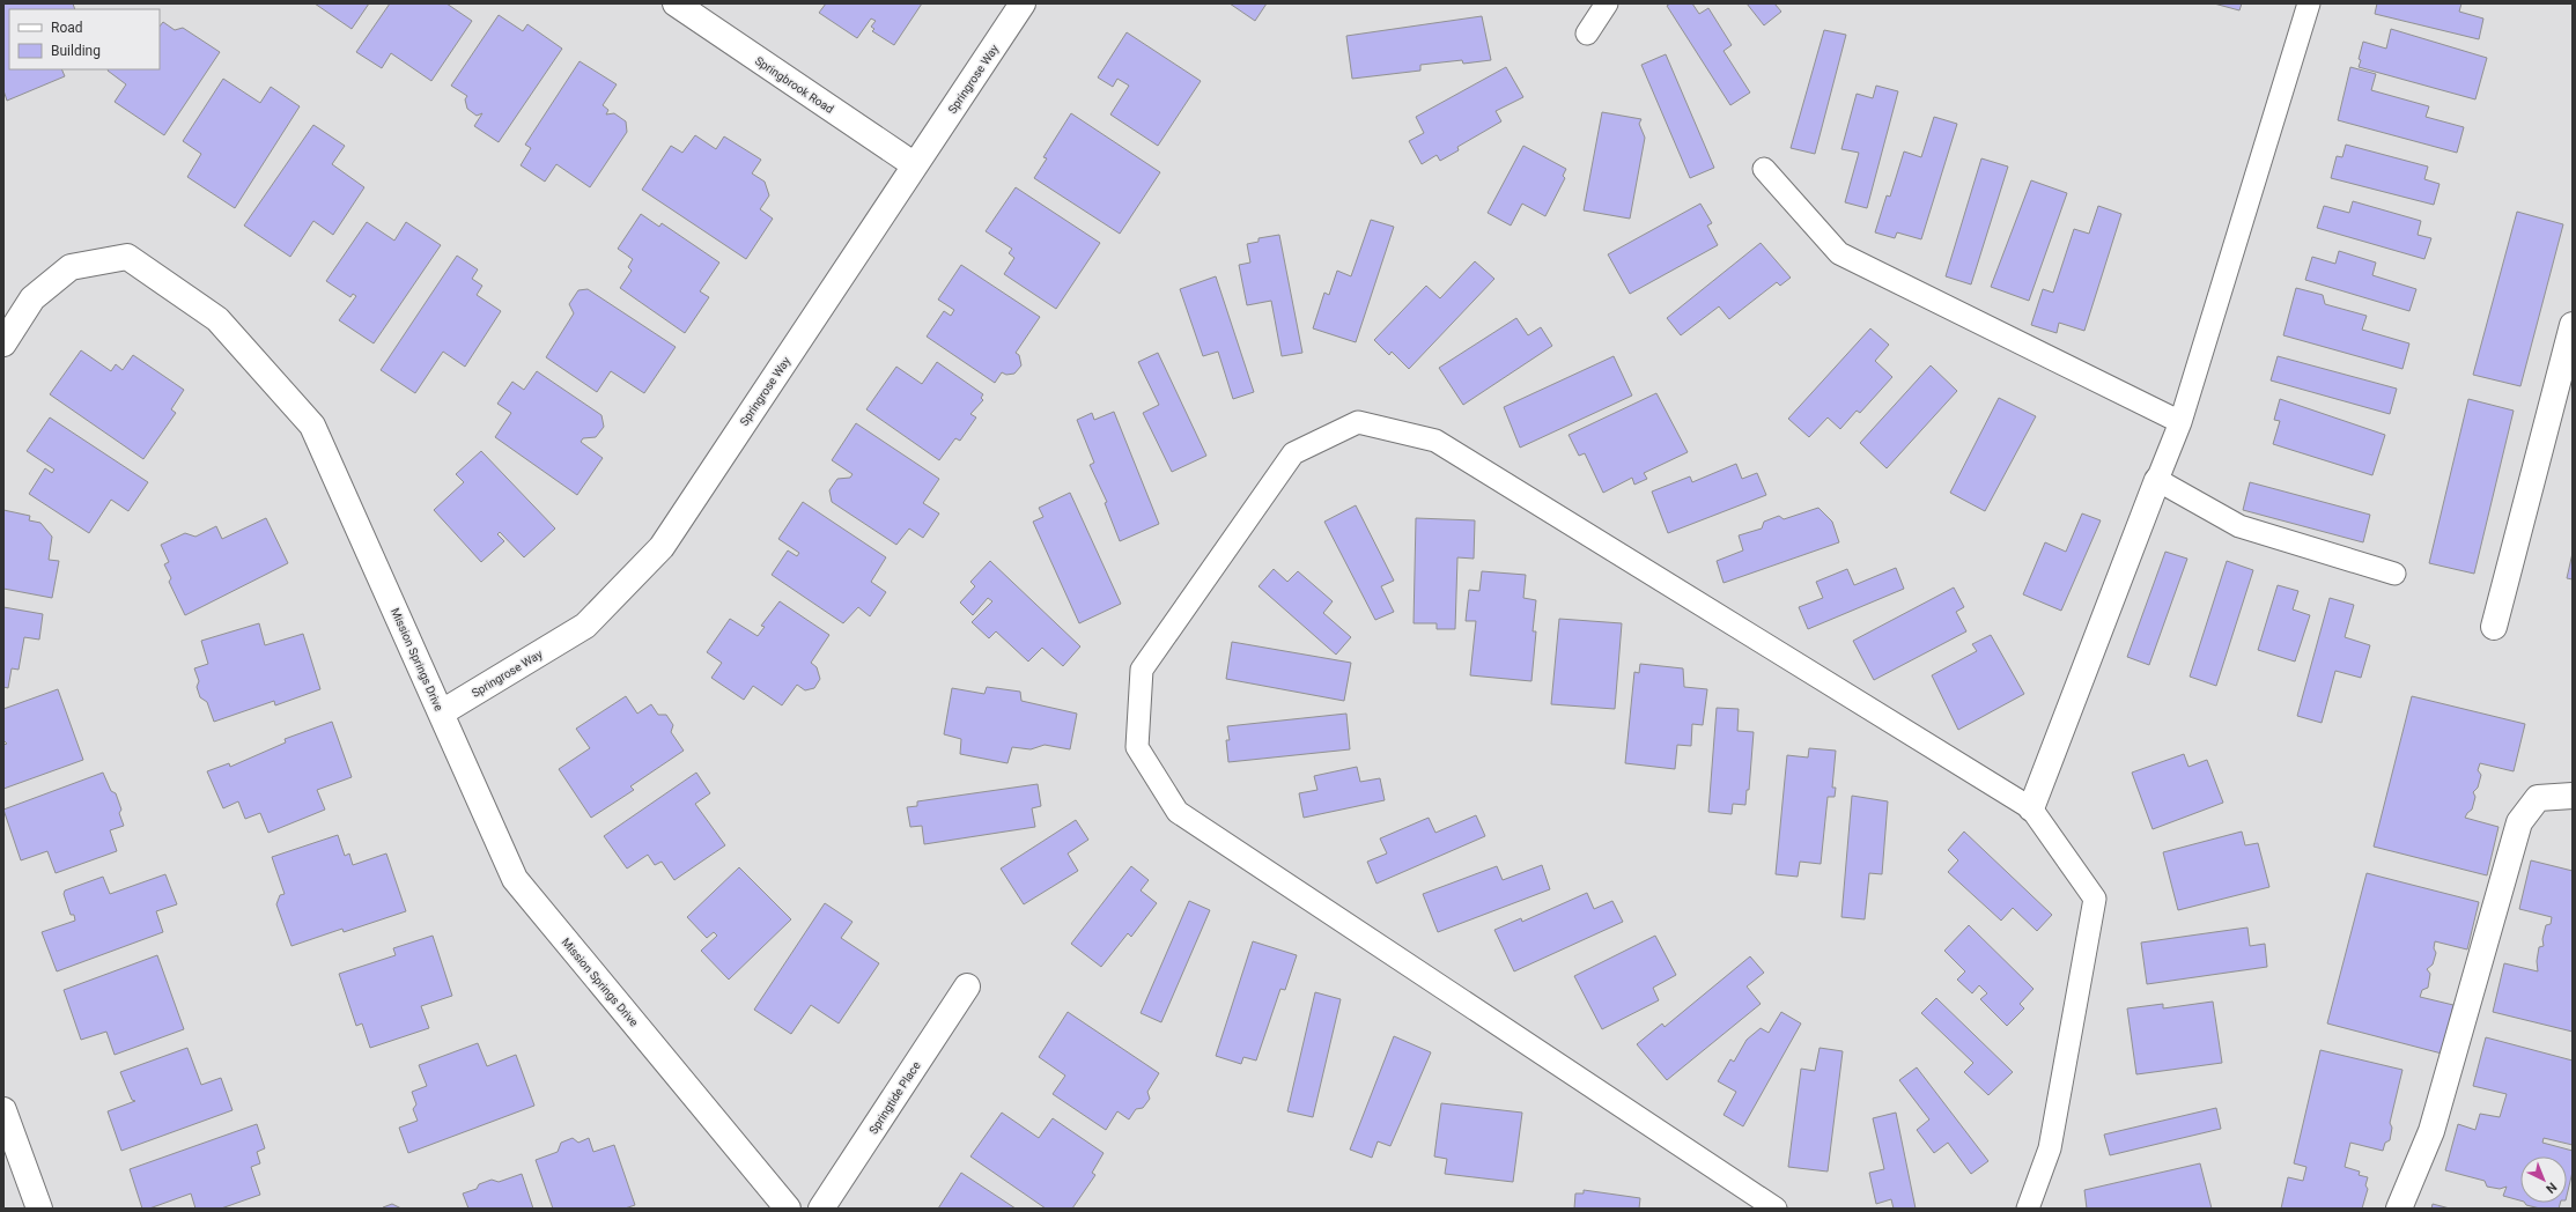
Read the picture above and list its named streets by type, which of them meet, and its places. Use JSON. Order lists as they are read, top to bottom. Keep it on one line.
{"streets":{"street":["Springrose Way","Springbrook Road","Mission Springs Drive","Springtide Place"]},"crossings":[["Springrose Way","Springbrook Road"],["Springrose Way","Mission Springs Drive"]],"legend":["Road","Building"],"north":"bottom right"}
